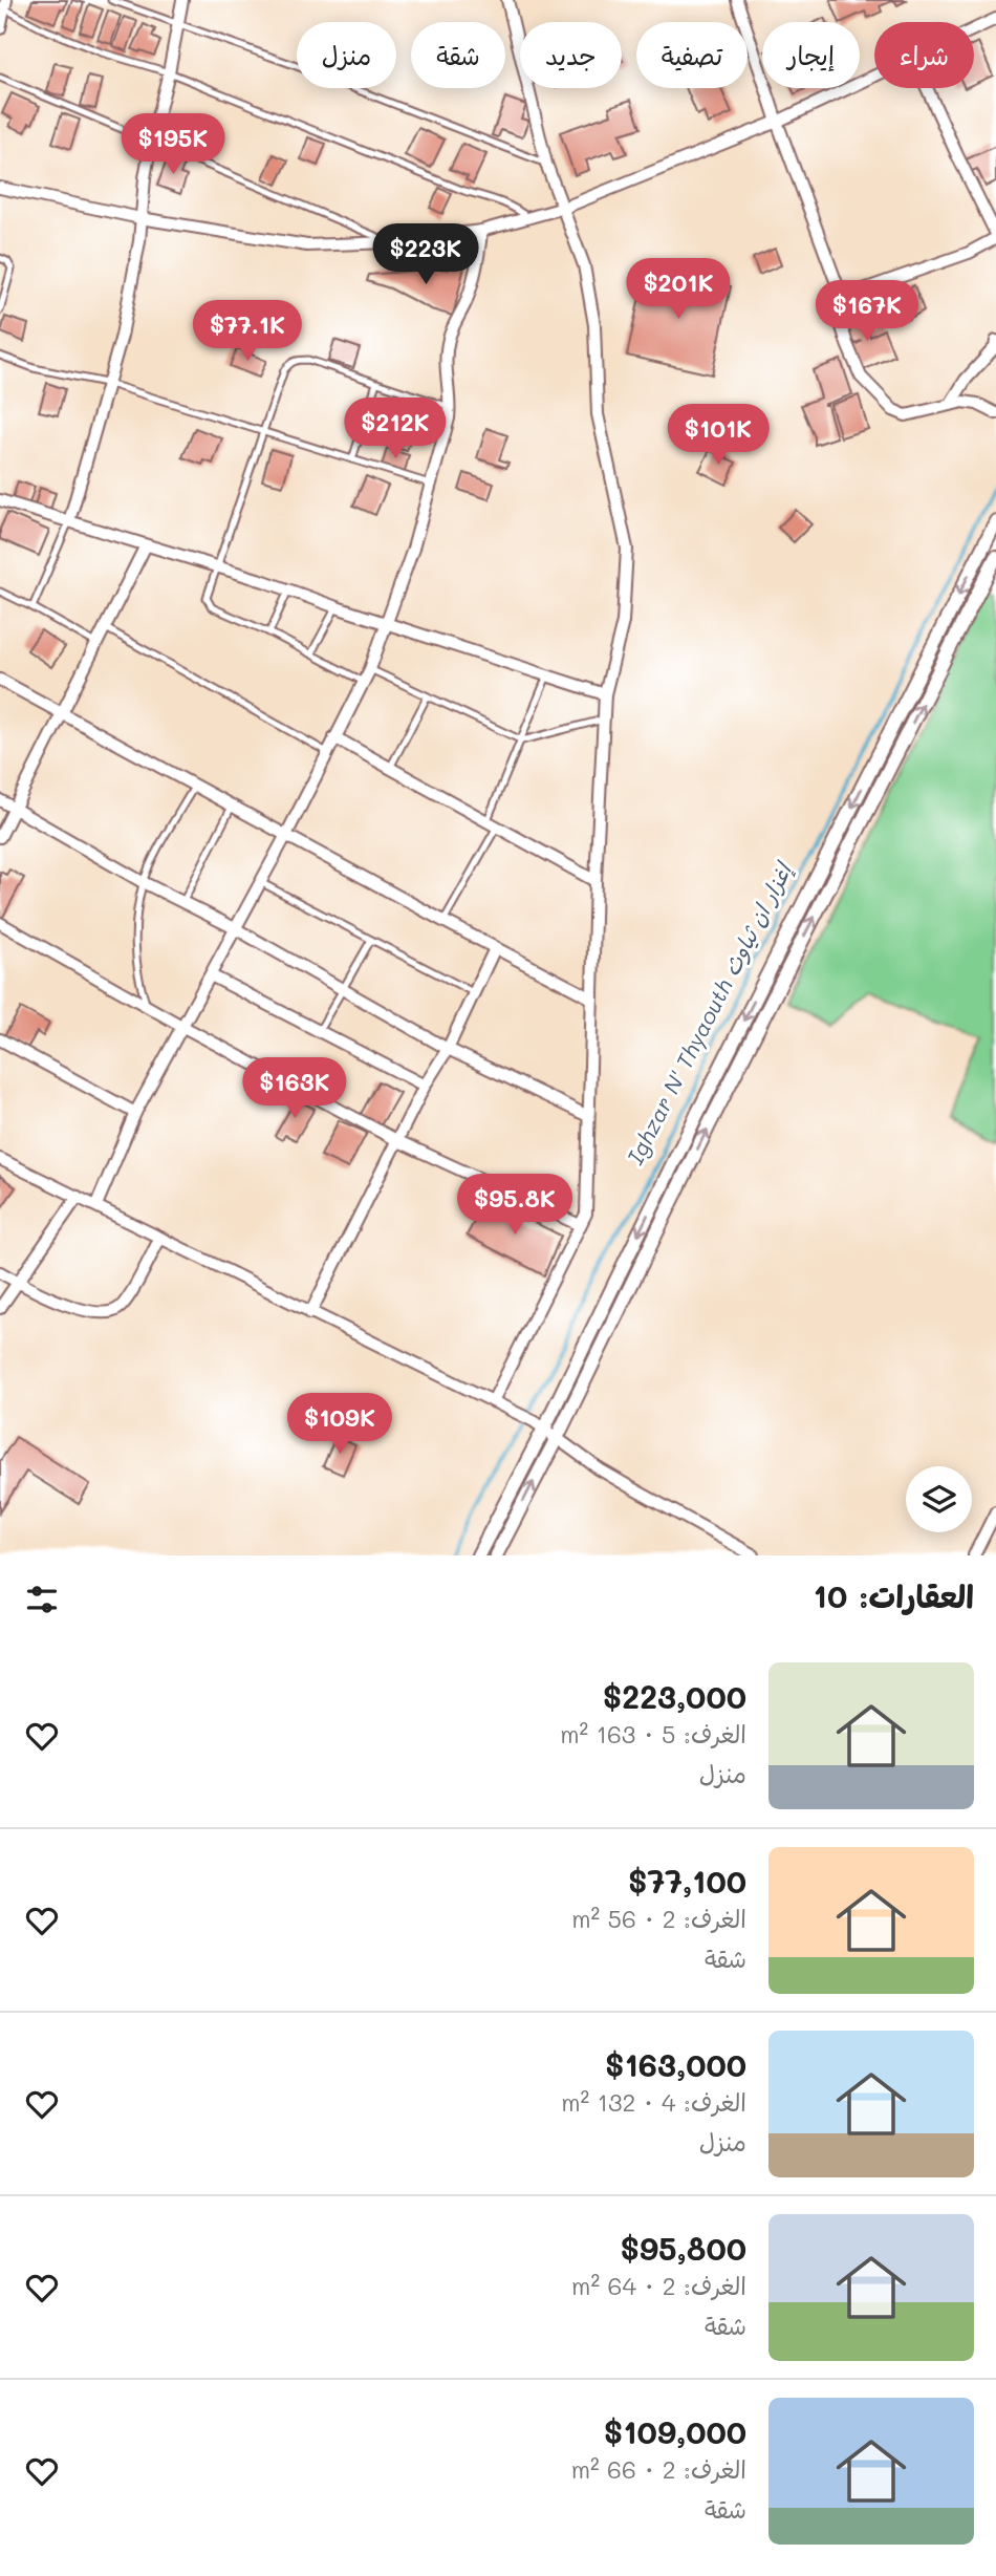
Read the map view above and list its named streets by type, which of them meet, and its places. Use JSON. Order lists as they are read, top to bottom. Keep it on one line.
{"water":["Ighzar N' Thyaouth إغزار ان ثياوث"],"page":{"chip":["شراء","إيجار","تصفية","جديد","شقة","منزل"],"price":["$195K","$223K","$201K","$167K","$77.1K","$212K","$101K","$163K","$95.8K","$109K"],"heading":"العقارات: 10","list":[{"name":"$223,000","note":"الغرف: 5 · 163 m² · منزل"},{"name":"$77,100","note":"الغرف: 2 · 56 m² · شقة"},{"name":"$163,000","note":"الغرف: 4 · 132 m² · منزل"},{"name":"$95,800","note":"الغرف: 2 · 64 m² · شقة"},{"name":"$109,000","note":"الغرف: 2 · 66 m² · شقة"}]}}
